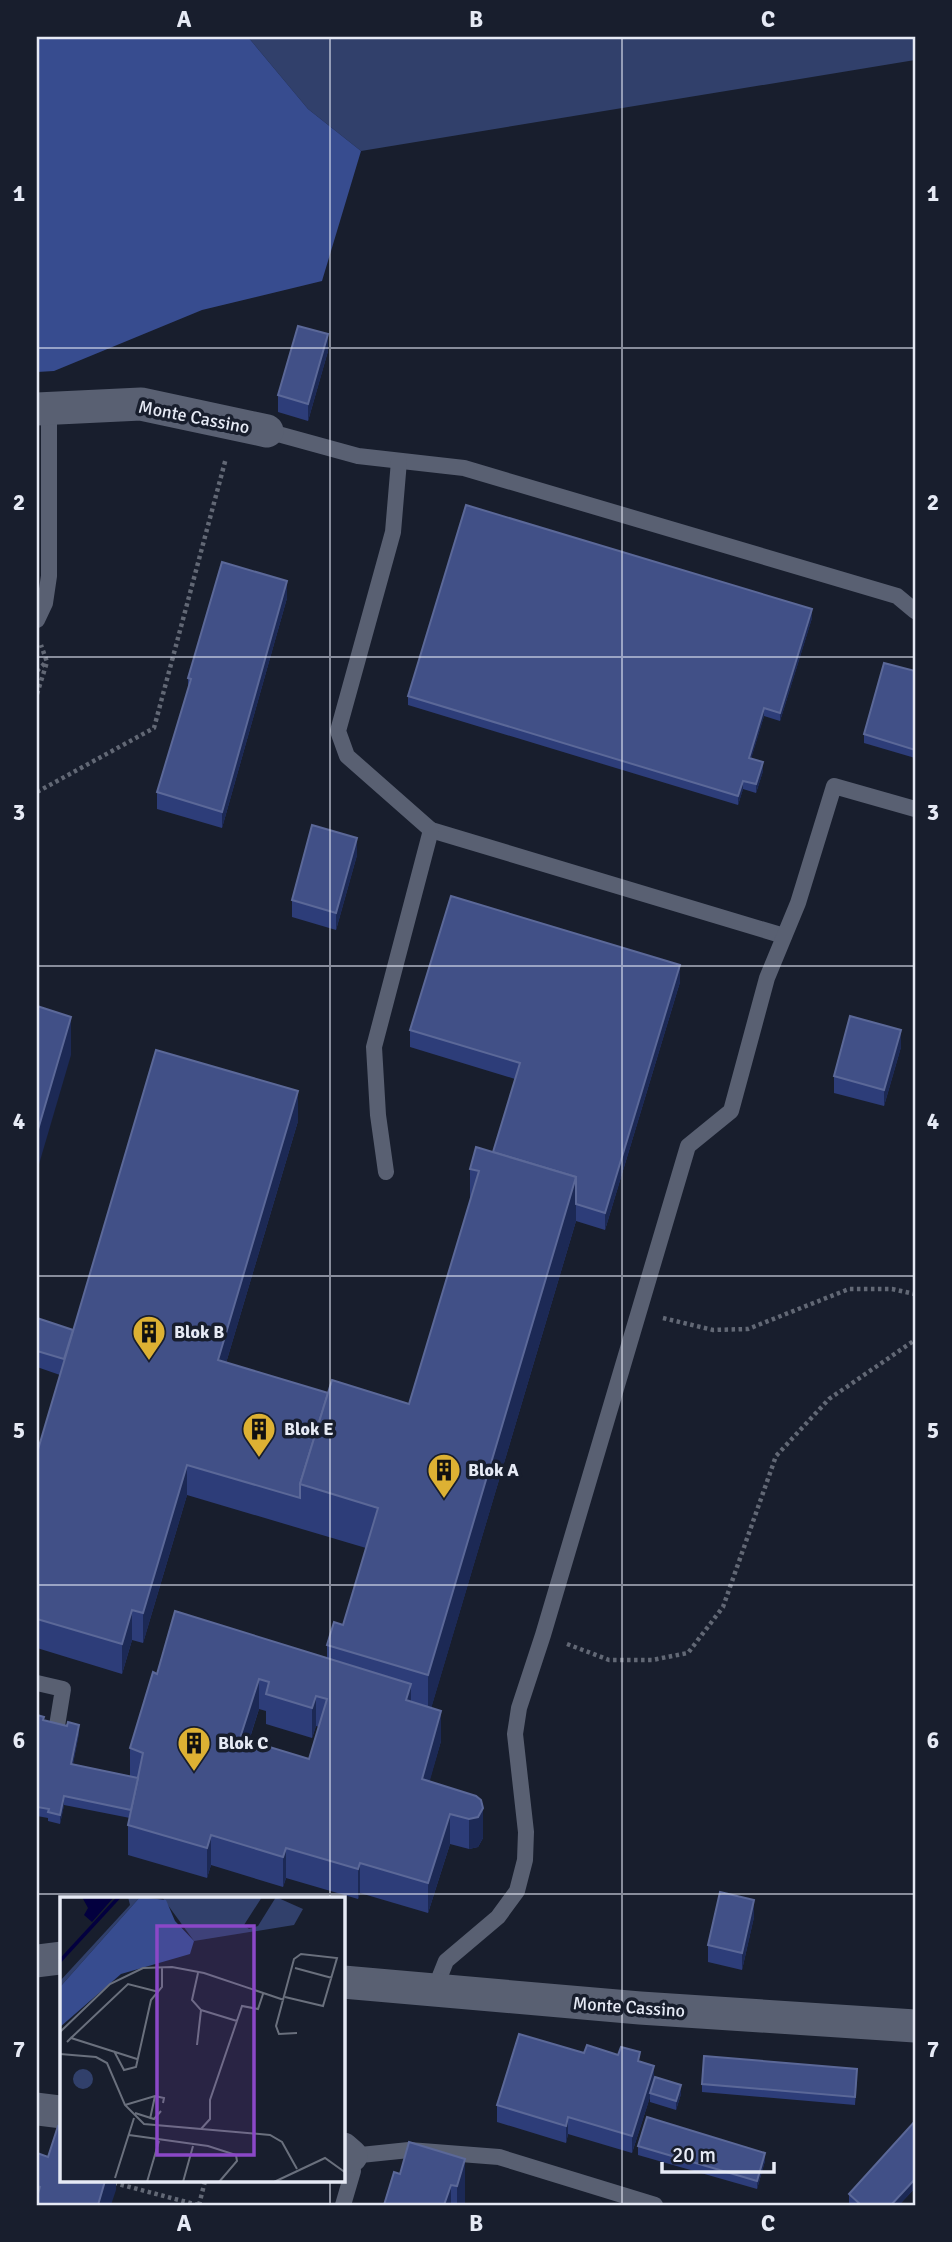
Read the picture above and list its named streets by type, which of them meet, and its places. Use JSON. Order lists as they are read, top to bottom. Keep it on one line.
{"streets":{"street":["Monte Cassino"]},"places":{"building":["Blok B","Blok E","Blok A","Blok C"]},"scale_bar":"20 m","grid":{"columns":["A","B","C"],"rows":["1","2","3","4","5","6","7"]}}
